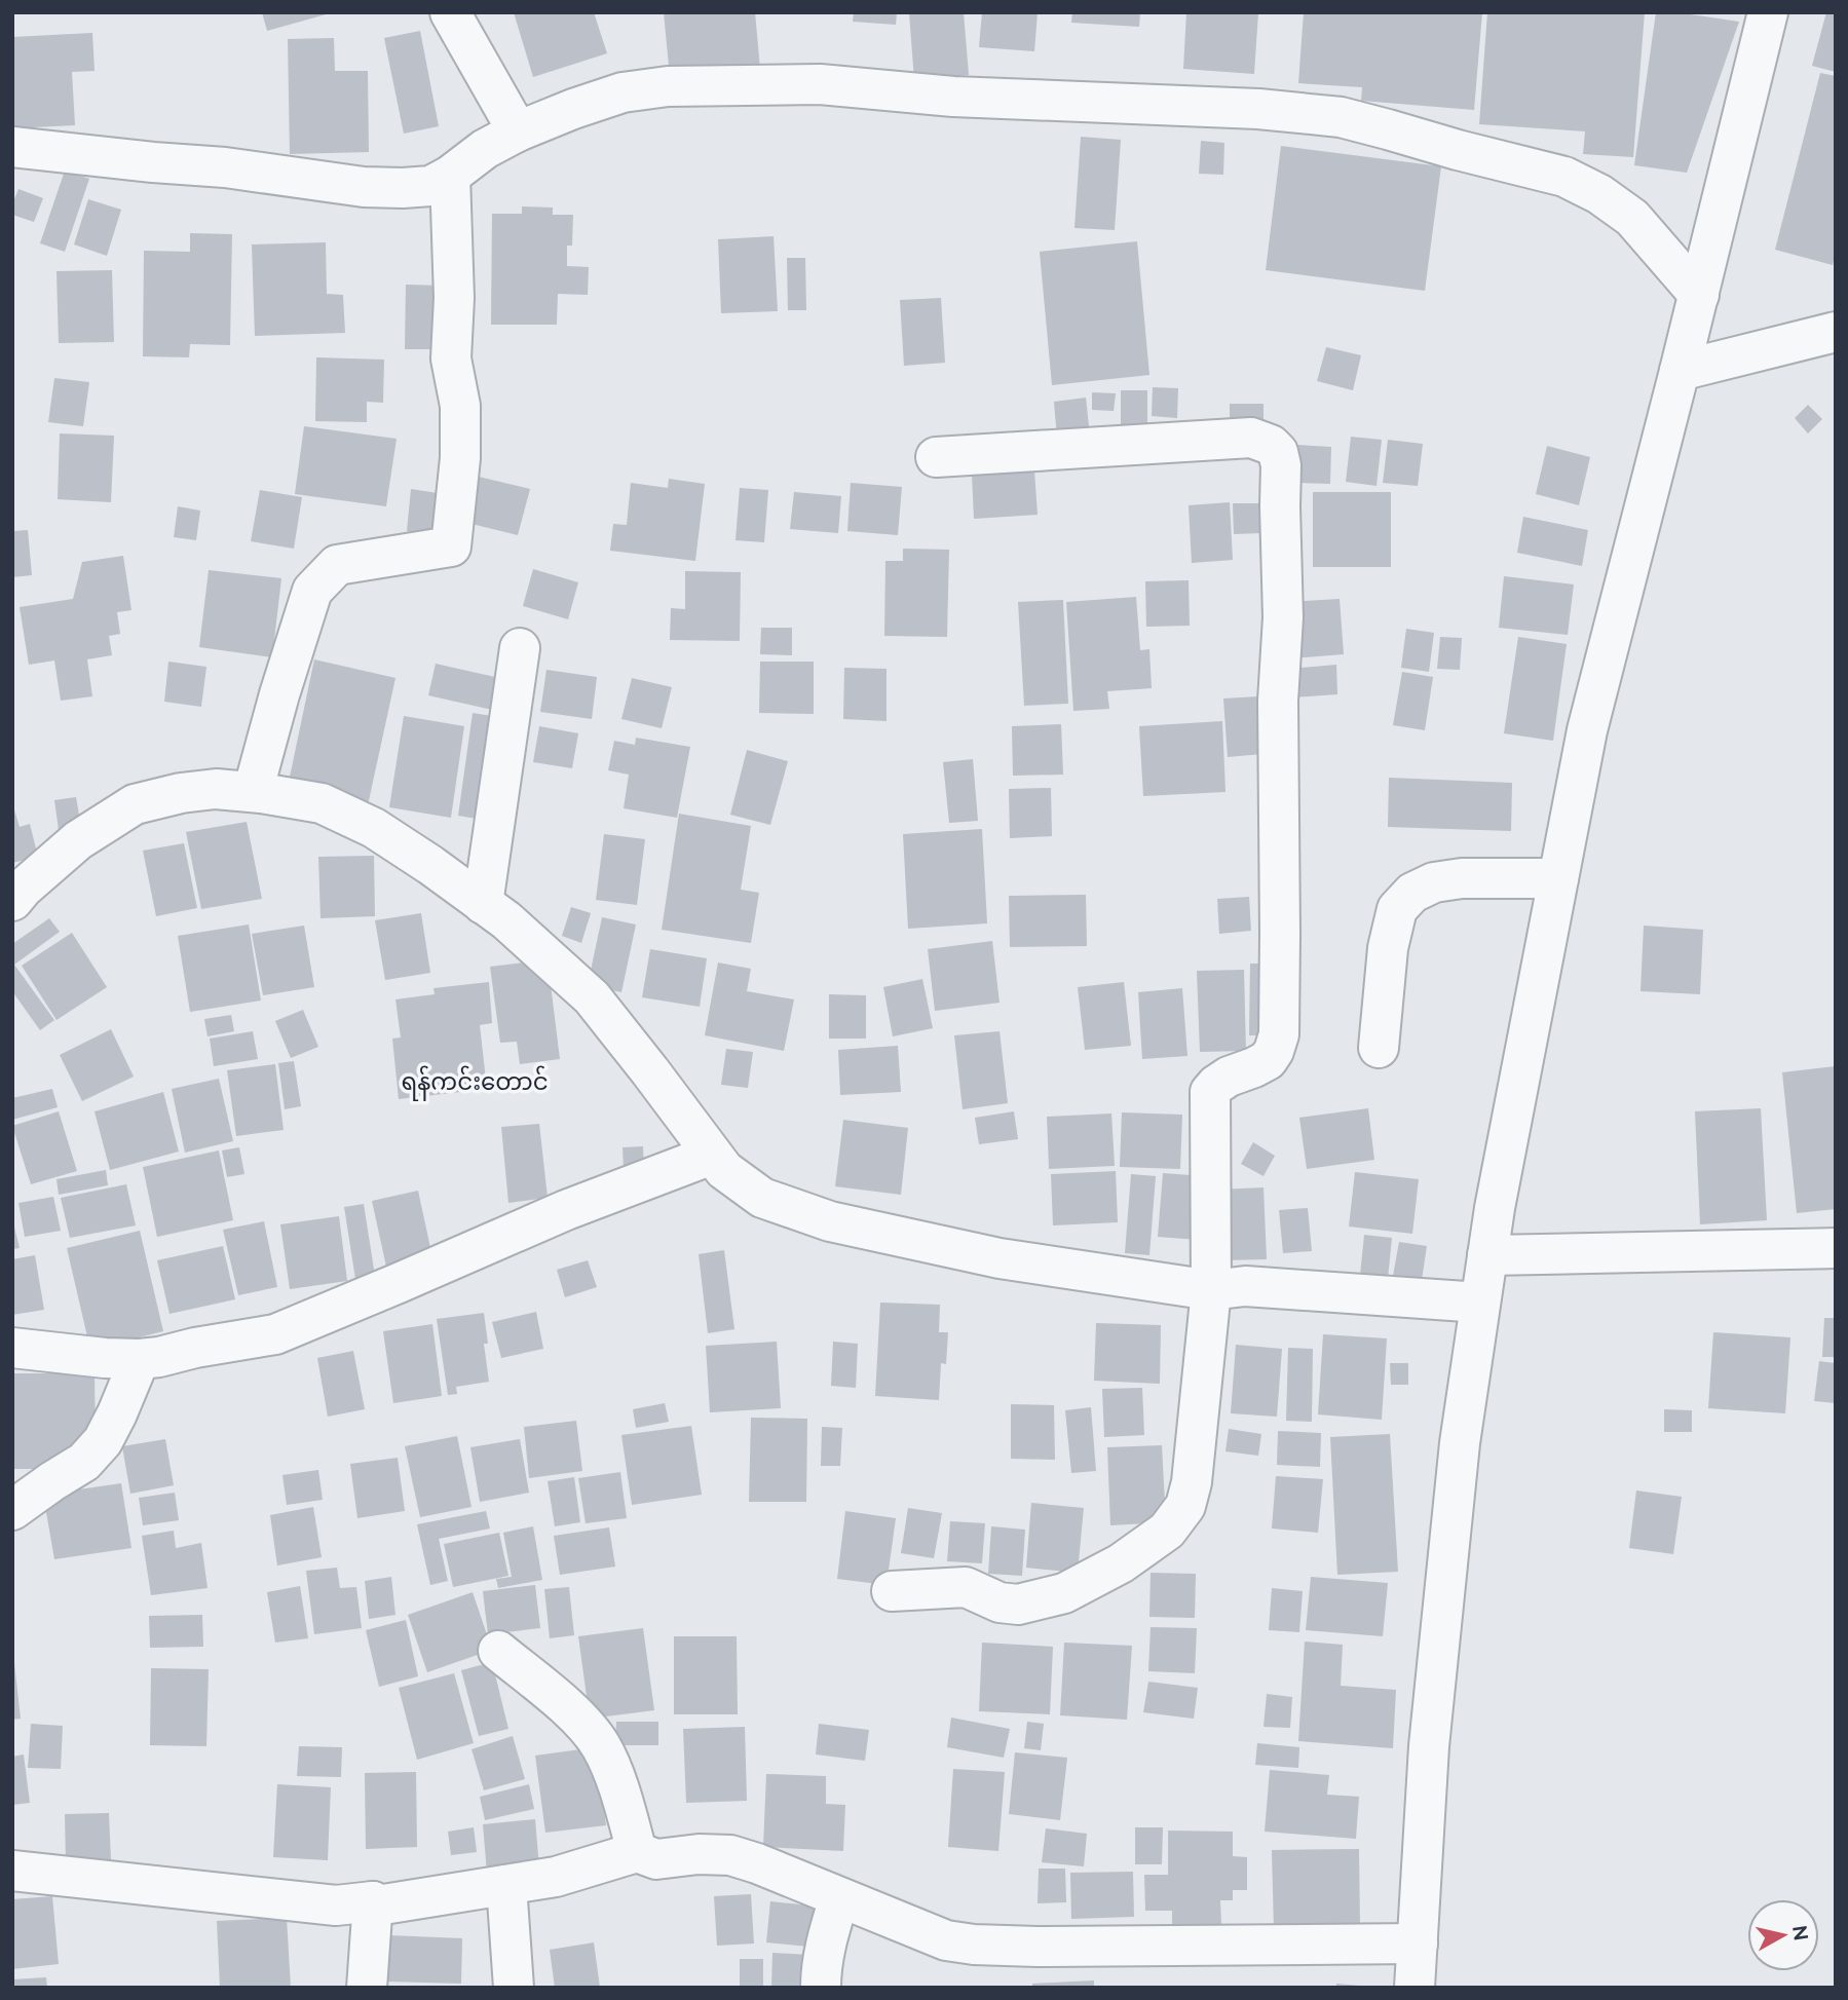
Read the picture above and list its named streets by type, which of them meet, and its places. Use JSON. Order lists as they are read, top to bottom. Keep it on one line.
{"districts":["ရန်ကင်းတောင်"],"north":"right"}
